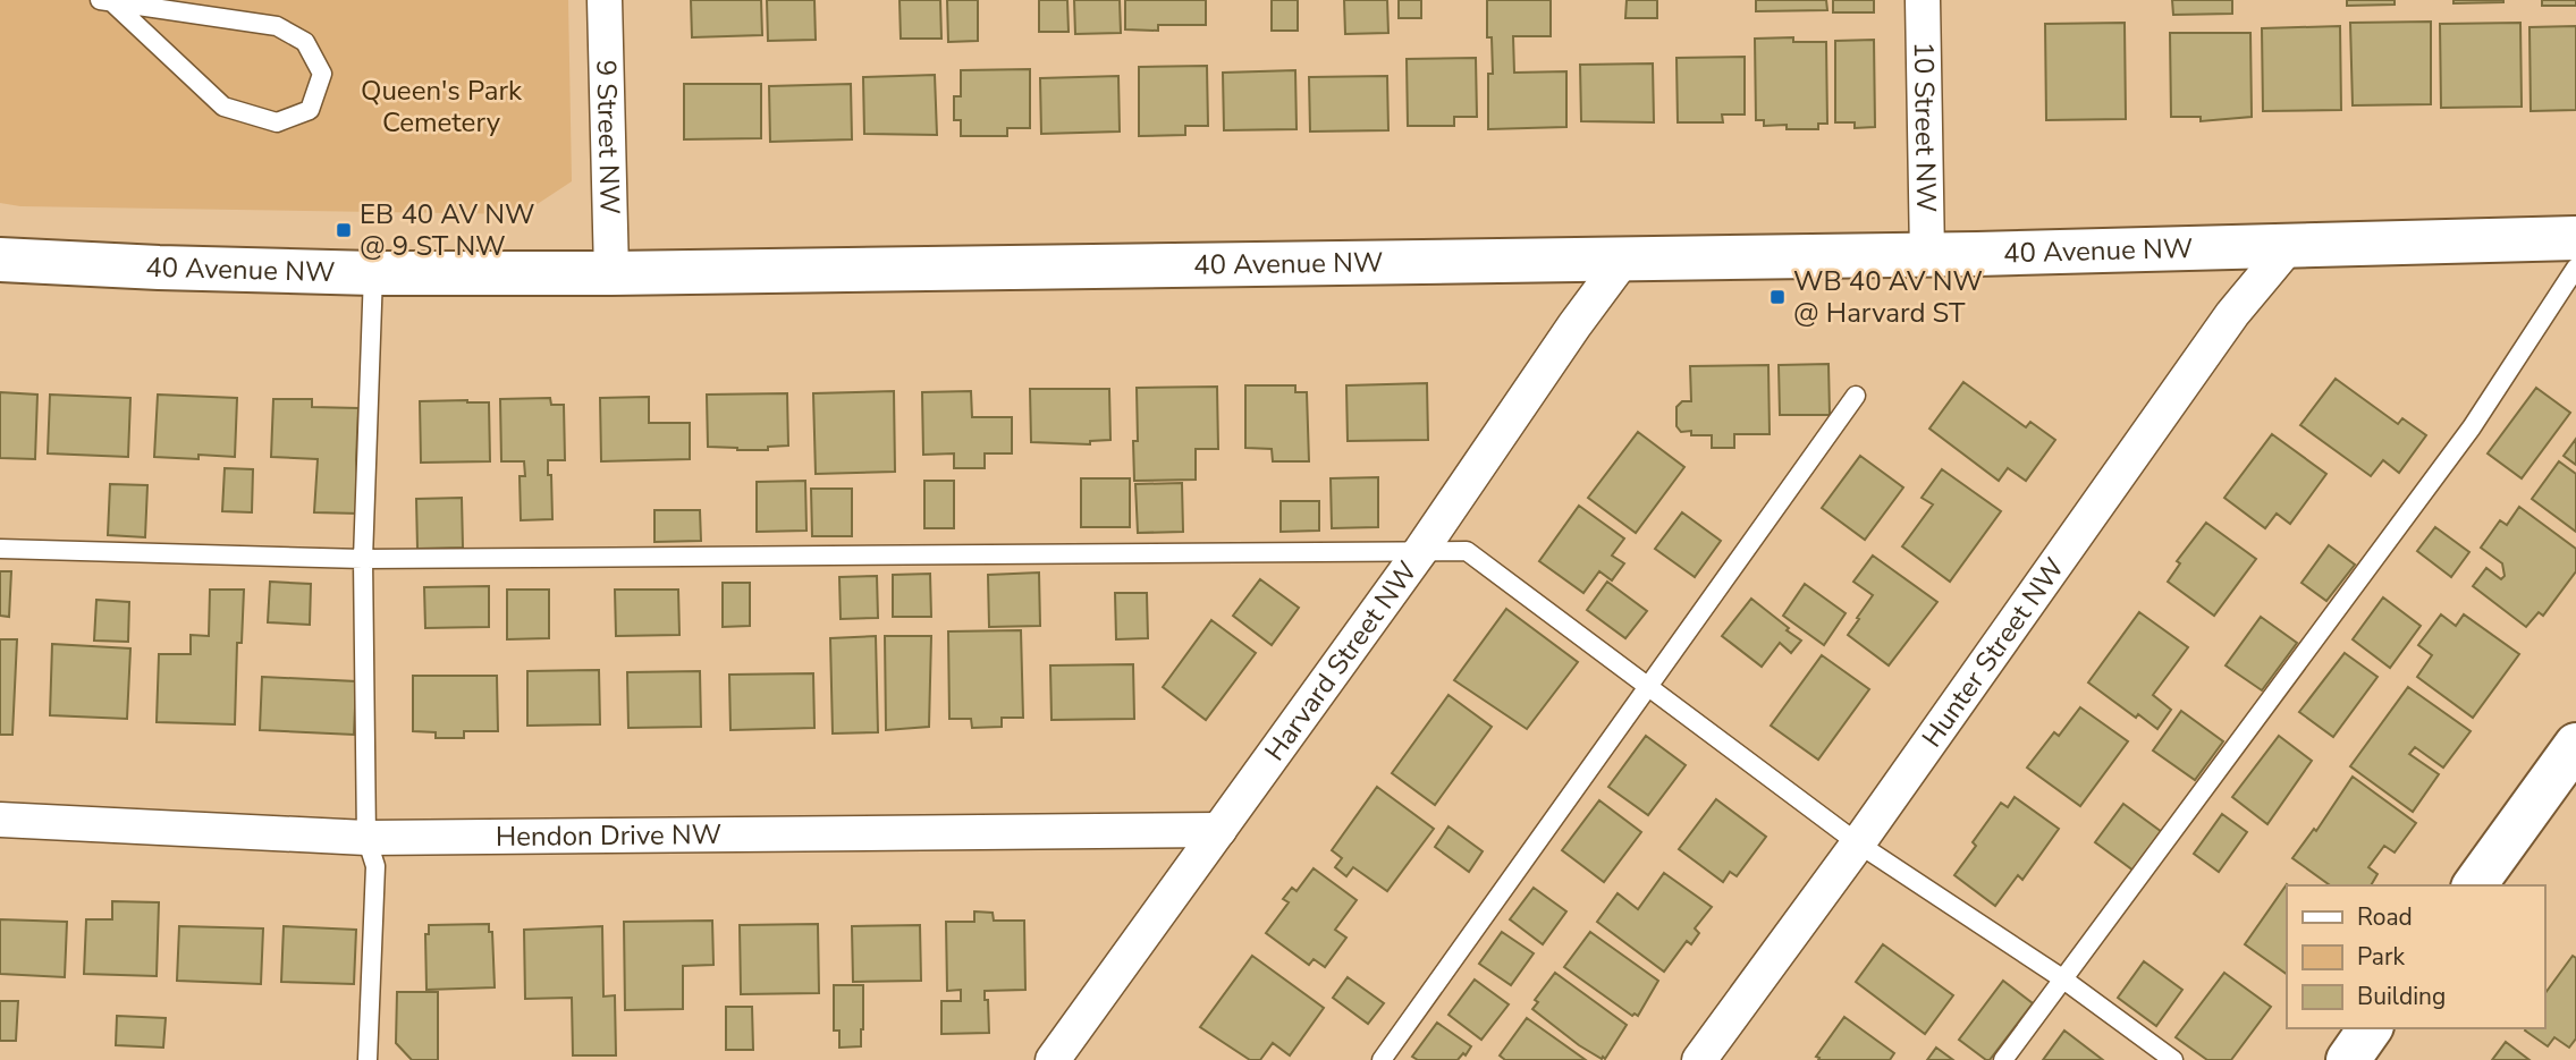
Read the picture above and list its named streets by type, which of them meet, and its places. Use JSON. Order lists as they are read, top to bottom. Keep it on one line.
{"streets":{"street":["10 Street NW","9 Street NW","40 Avenue NW","Hunter Street NW","Harvard Street NW","Hendon Drive NW"]},"crossings":[["10 Street NW","40 Avenue NW"],["9 Street NW","40 Avenue NW"],["40 Avenue NW","Hunter Street NW"],["40 Avenue NW","Harvard Street NW"],["Harvard Street NW","Hendon Drive NW"]],"parks":["Queen's Park Cemetery"],"places":{"transit":["EB 40 AV NW @ 9 ST NW","WB 40 AV NW @ Harvard ST"]},"legend":["Road","Park","Building"]}
